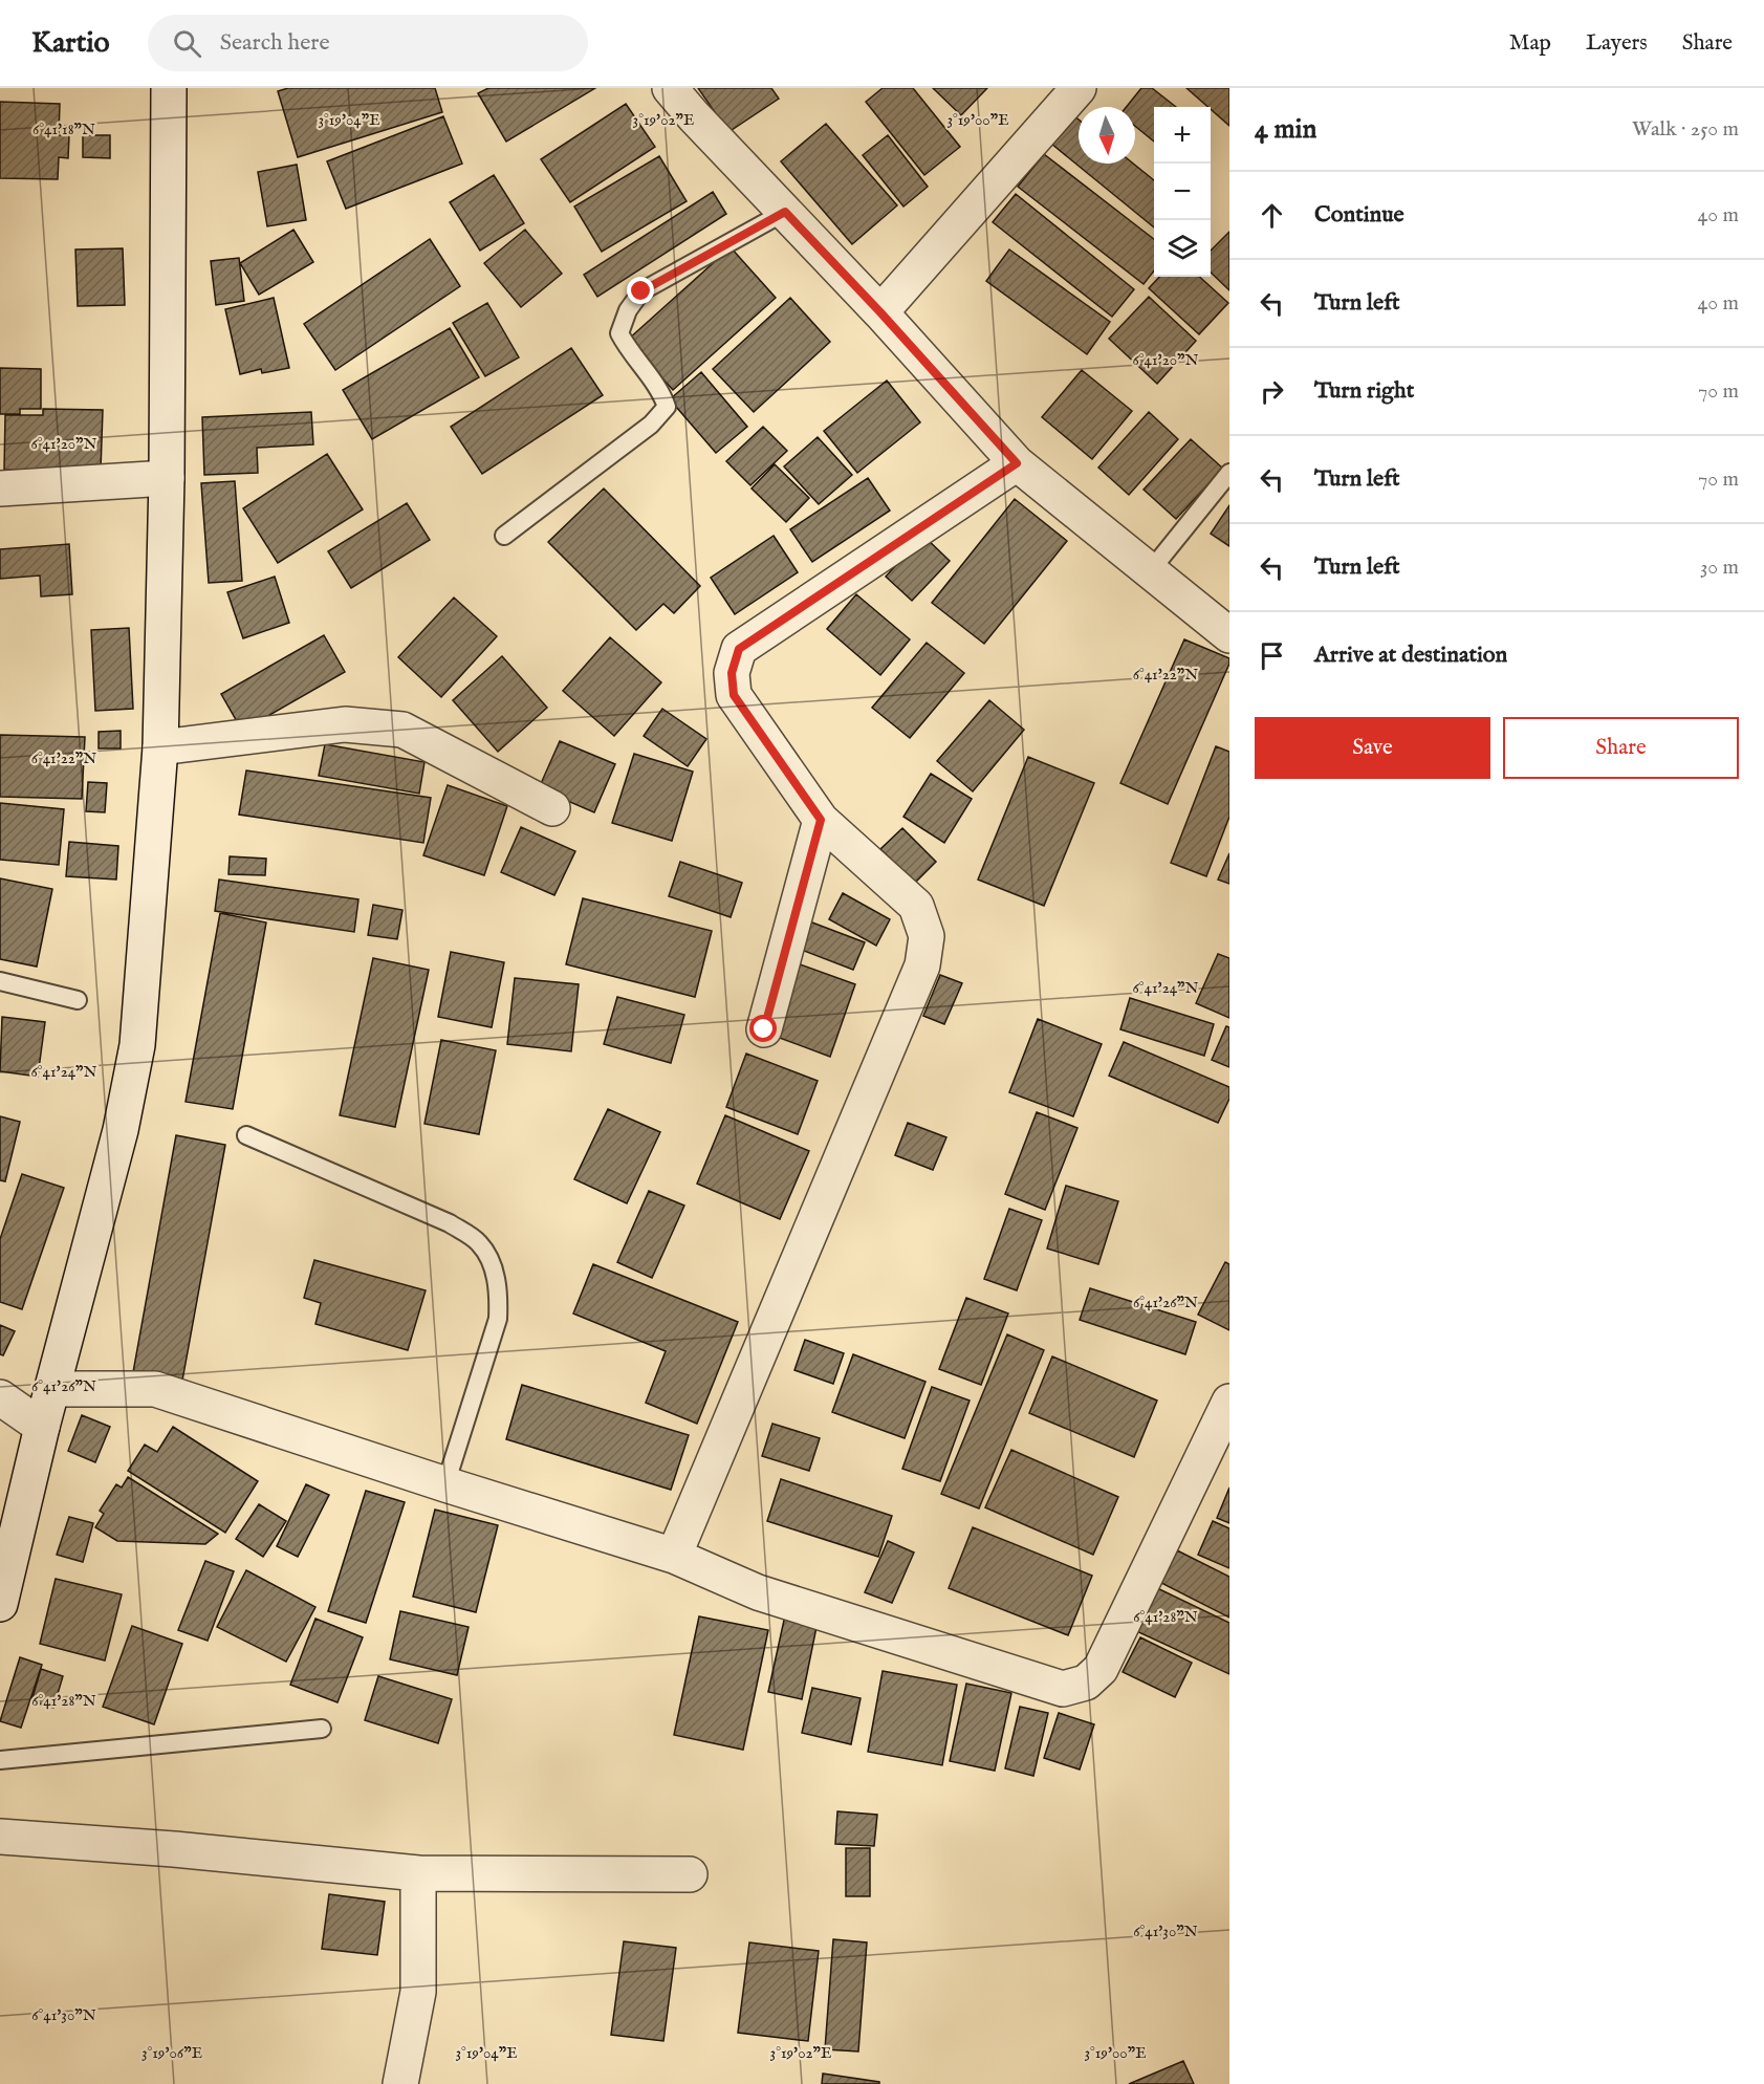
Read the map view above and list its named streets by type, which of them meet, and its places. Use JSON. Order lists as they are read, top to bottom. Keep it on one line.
{"north":"bottom","page":{"header":"Kartio","search":"Search here","nav":["Map","Layers","Share"],"heading":["4 min","Walk · 250 m"],"map_buttons":["+","−"],"list":[["Continue","40 m"],["Turn left","40 m"],["Turn right","70 m"],["Turn left","70 m"],["Turn left","30 m"],"Arrive at destination"],"buttons":["Save","Share"]},"coordinates":["3°19'04\"E","3°19'02\"E","3°19'00\"E","6°41'18\"N","6°41'20\"N","6°41'22\"N","6°41'24\"N","6°41'26\"N","6°41'28\"N","6°41'30\"N","3°19'06\"E"]}
